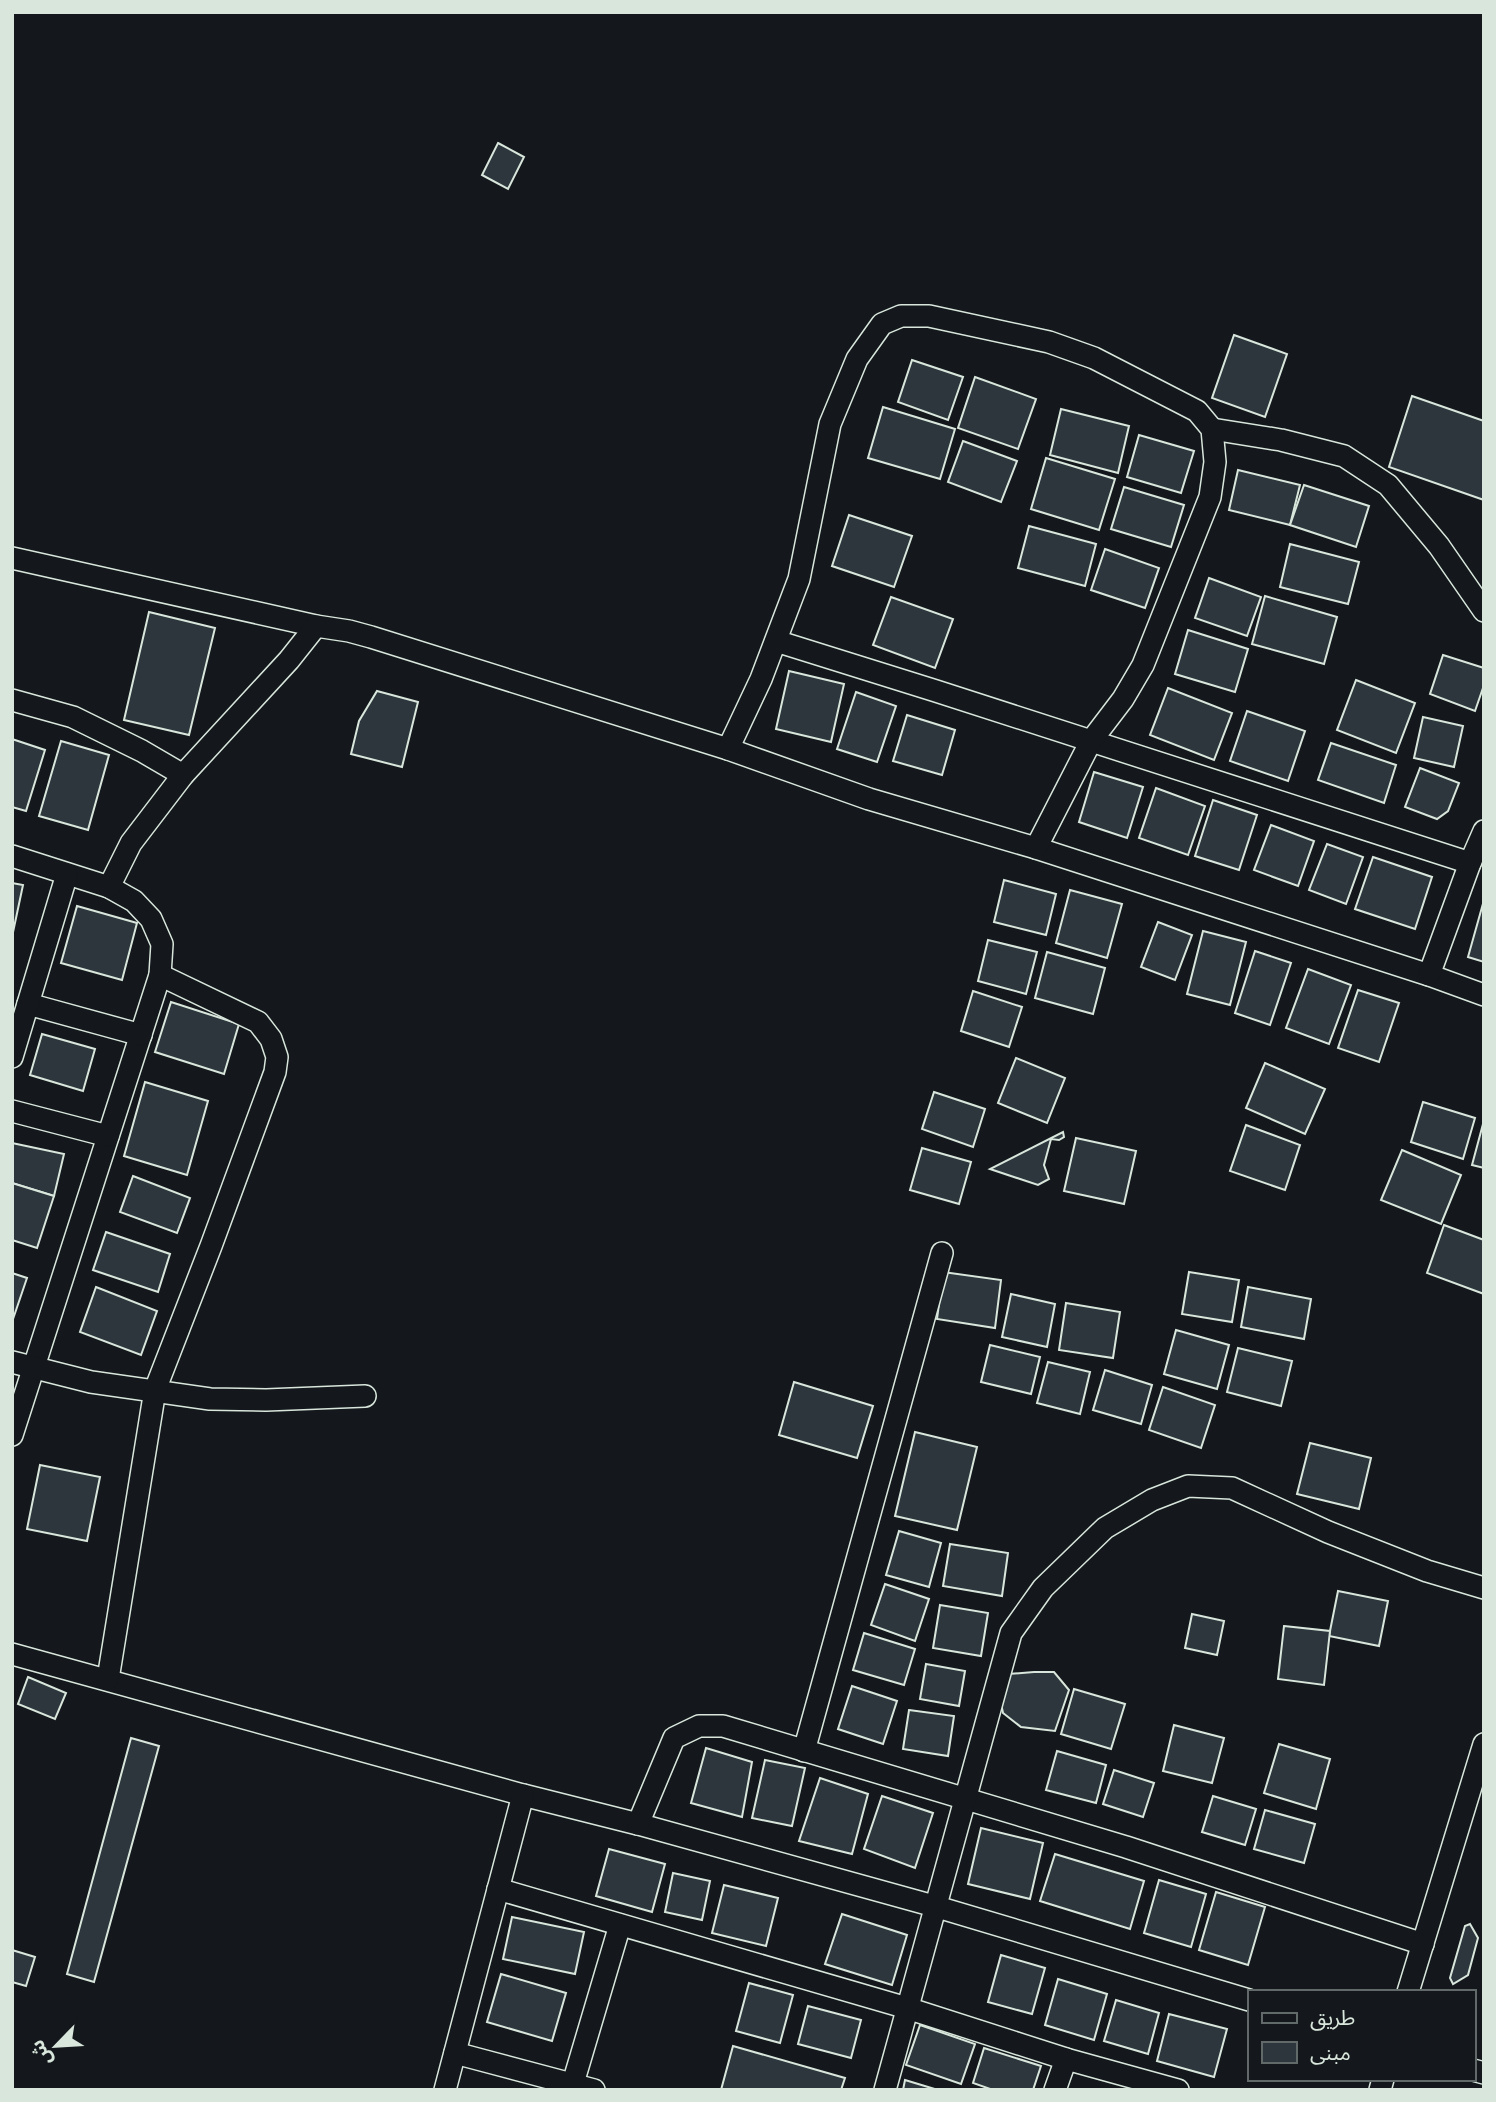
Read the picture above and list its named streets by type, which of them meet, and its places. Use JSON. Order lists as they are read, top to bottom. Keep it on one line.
{"legend":["طريق","مبنى"],"north":"bottom left"}
